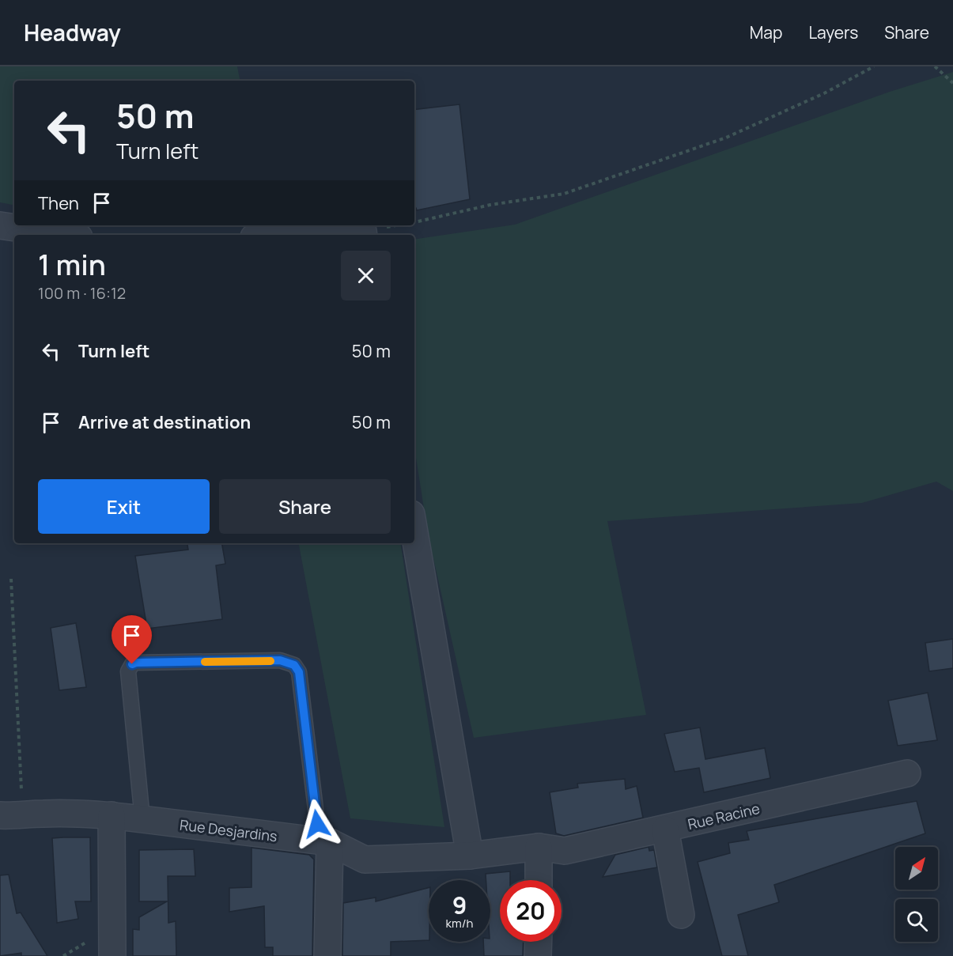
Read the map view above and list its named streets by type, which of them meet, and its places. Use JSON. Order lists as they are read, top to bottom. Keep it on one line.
{"streets":{"street":["Rue Racine","Rue Desjardins"]},"crossings":[["Rue Racine","Rue Desjardins"]],"north":"top right","page":{"header":"Headway","nav":["Map","Layers","Share"],"turn":["50 m","Turn left"],"then":"Then","heading":["1 min","100 m · 16:12"],"list":[{"name":"Turn left","value":"50 m"},{"name":"Arrive at destination","value":"50 m"}],"buttons":["Exit","Share"],"speed":"9 km/h","limit":"20"}}
